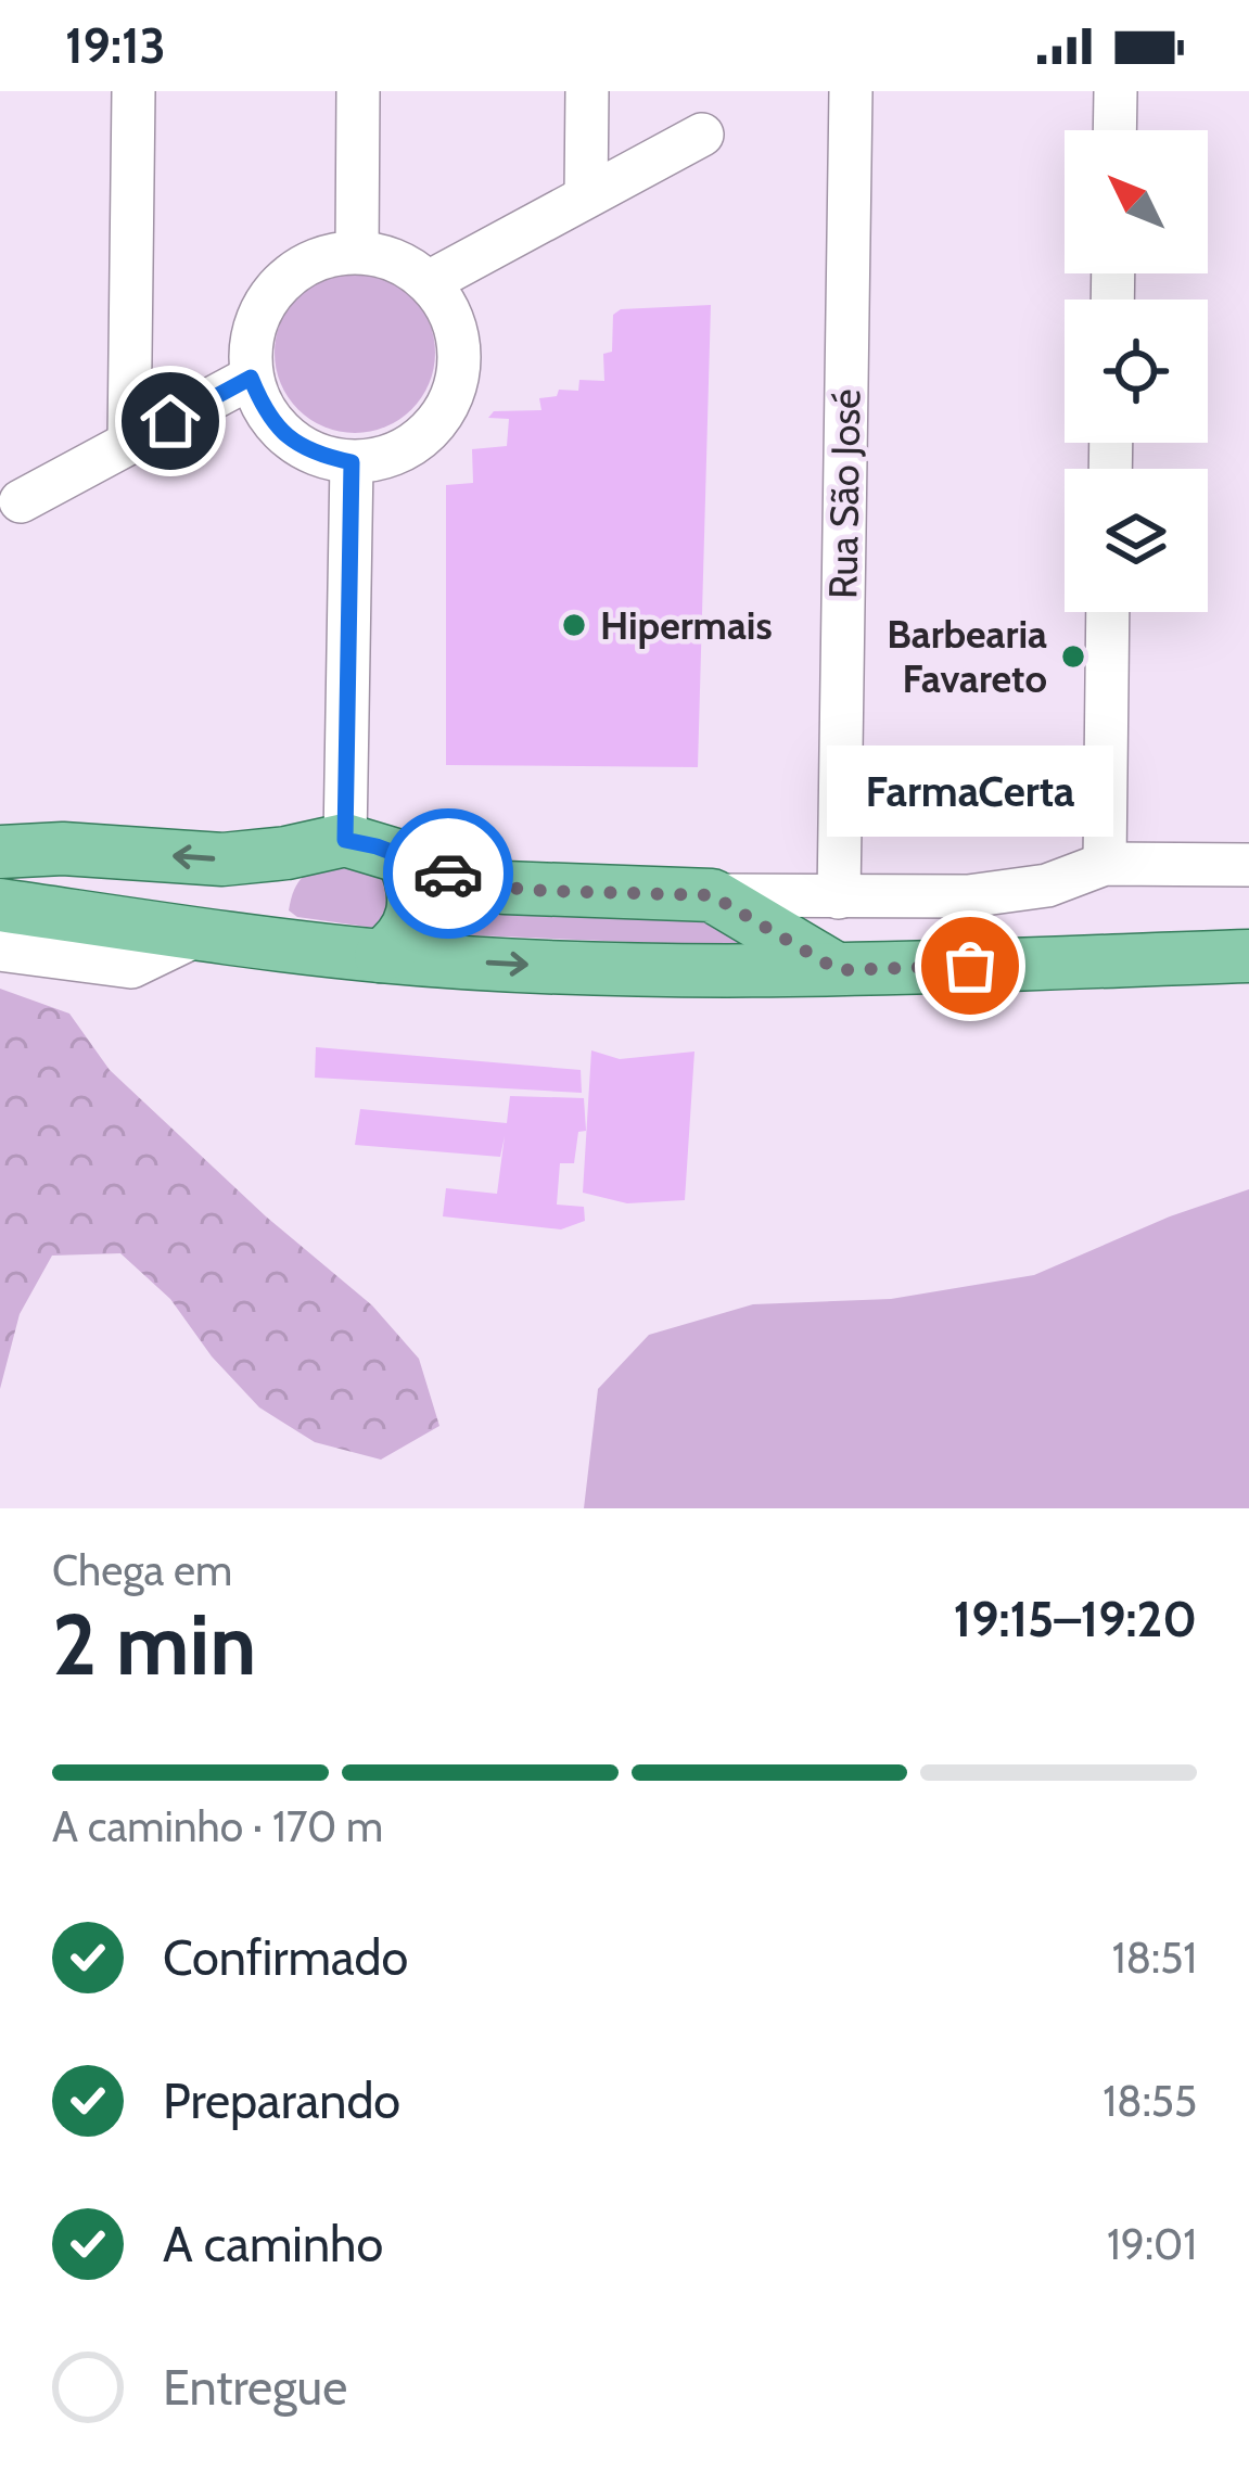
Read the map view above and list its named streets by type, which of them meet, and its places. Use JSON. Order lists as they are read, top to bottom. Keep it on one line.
{"streets":{"street":["Rua São José"]},"places":["Hipermais","Barbearia Favareto","FarmaCerta"],"north":"top left","page":{"status":"19:13","bubble":"FarmaCerta","heading":["2 min","Chega em","19:15–19:20"],"bar":"A caminho · 170 m","list":[["Confirmado","18:51"],["Preparando","18:55"],["A caminho","19:01"],"Entregue"]}}
